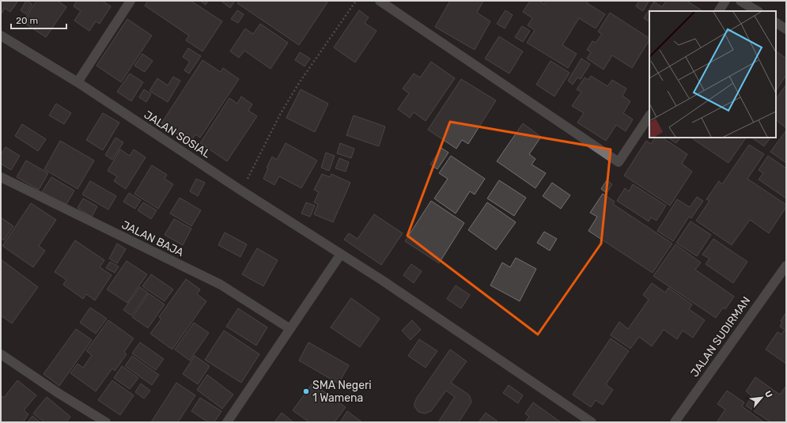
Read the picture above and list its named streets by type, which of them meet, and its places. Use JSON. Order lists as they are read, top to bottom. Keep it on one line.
{"streets":{"street":["JALAN SOSIAL","JALAN BAJA","JALAN SUDIRMAN"]},"places":["SMA Negeri 1 Wamena"],"scale_bar":"20 m","north":"top right"}
